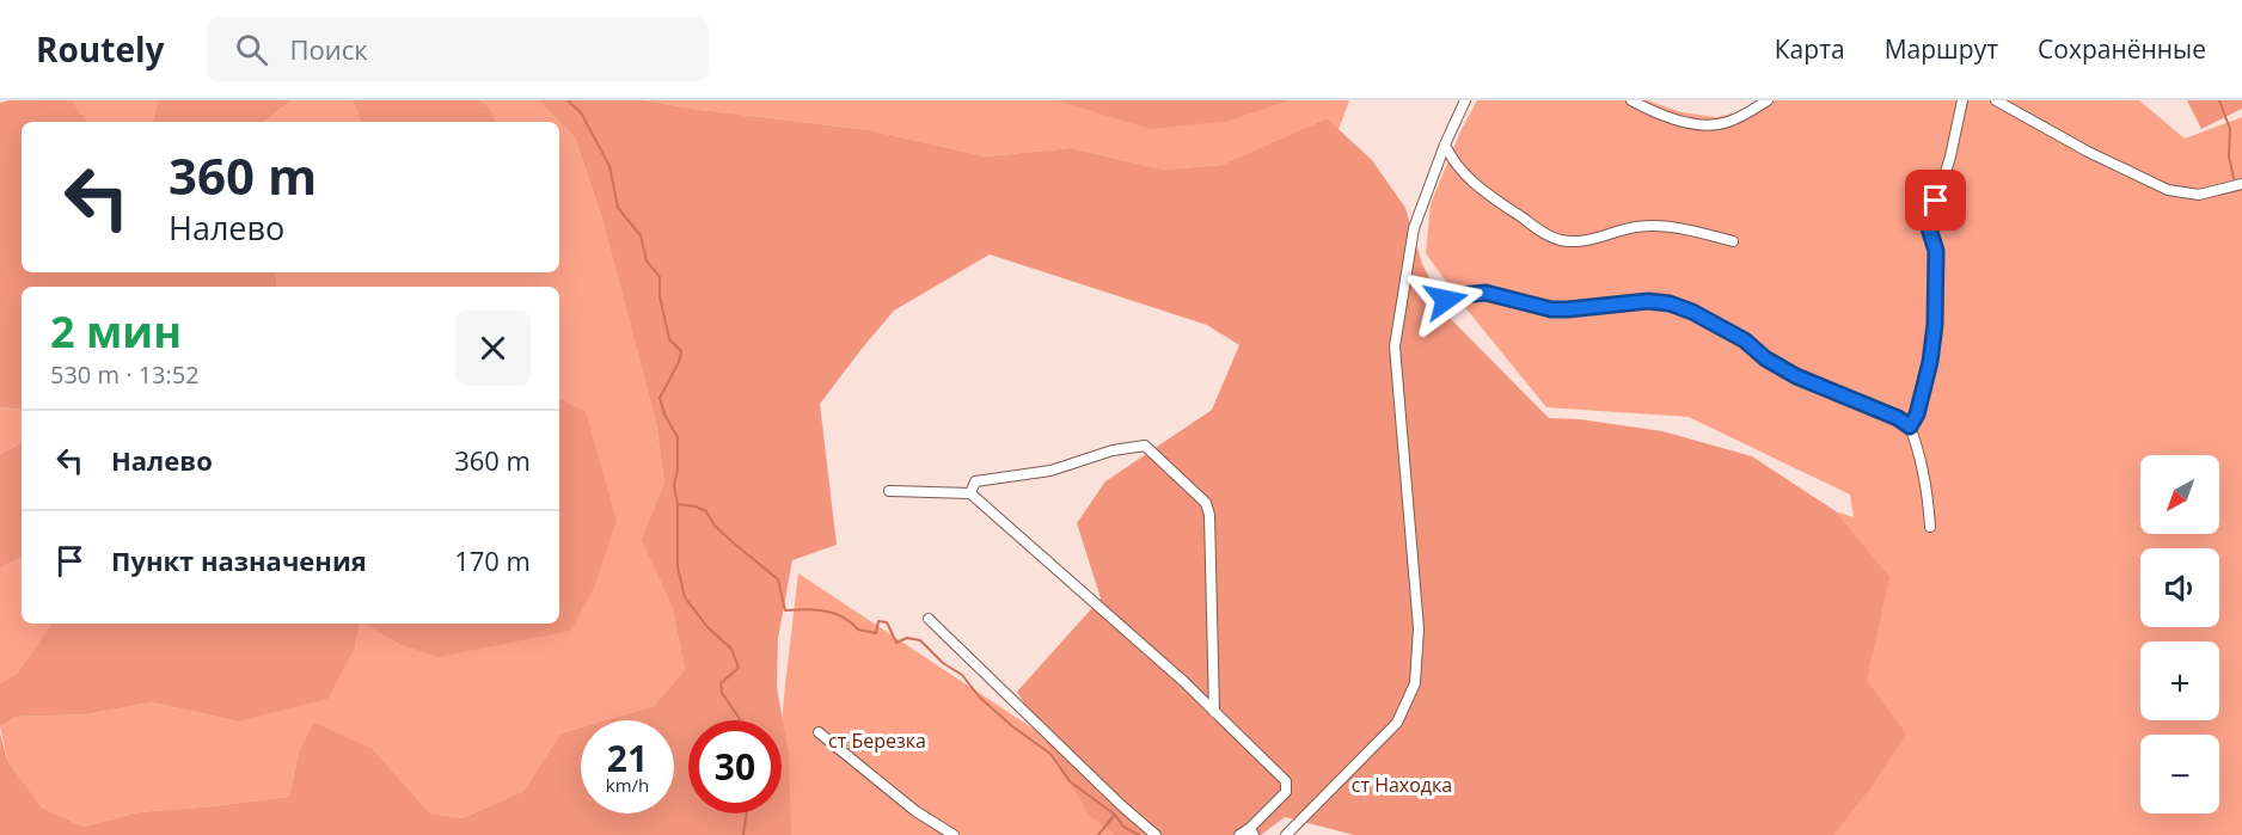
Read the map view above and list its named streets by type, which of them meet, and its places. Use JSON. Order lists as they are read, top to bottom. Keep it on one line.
{"parks":["ст Березка","ст Находка"],"north":"bottom left","page":{"header":"Routely","search":"Поиск","nav":["Карта","Маршрут","Сохранённые"],"turn":["360 m","Налево"],"heading":["2 мин","530 m · 13:52"],"list":[{"name":"Налево","value":"360 m"},{"name":"Пункт назначения","value":"170 m"}],"map_buttons":["+","−"],"speed":"21 km/h","limit":"30"}}
